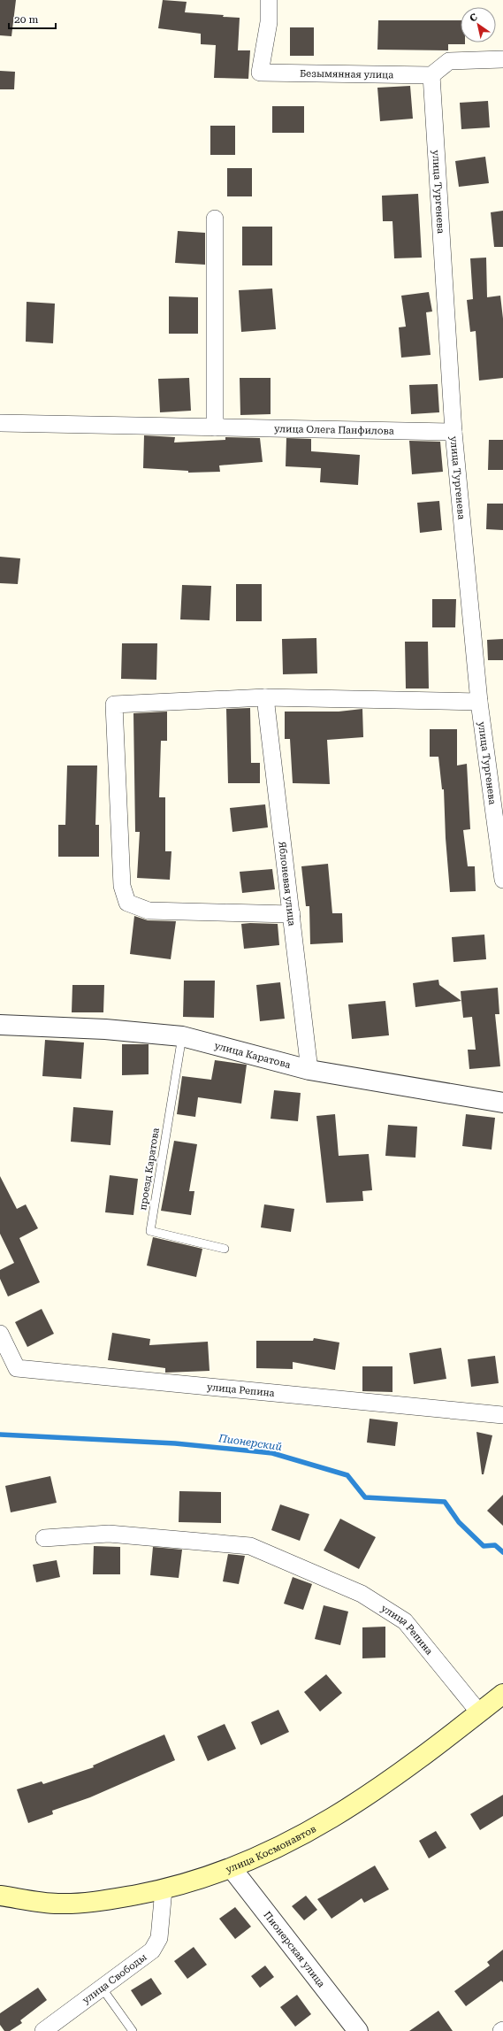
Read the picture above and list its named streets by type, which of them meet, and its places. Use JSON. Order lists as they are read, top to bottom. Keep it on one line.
{"streets":{"main road":["улица Космонавтов"],"street":["Безымянная улица","улица Тургенева","улица Олега Панфилова","Яблоневая улица","улица Каратова","улица Репина","Пионерская улица","улица Свободы"],"lane":["проезд Каратова"]},"crossings":[["Безымянная улица","улица Тургенева"],["улица Тургенева","улица Олега Панфилова"],["Яблоневая улица","улица Каратова"],["улица Каратова","проезд Каратова"],["улица Репина","улица Космонавтов"],["улица Космонавтов","Пионерская улица"],["улица Космонавтов","улица Свободы"]],"water":["Пионерский"],"scale_bar":"20 m","north":"top left"}
